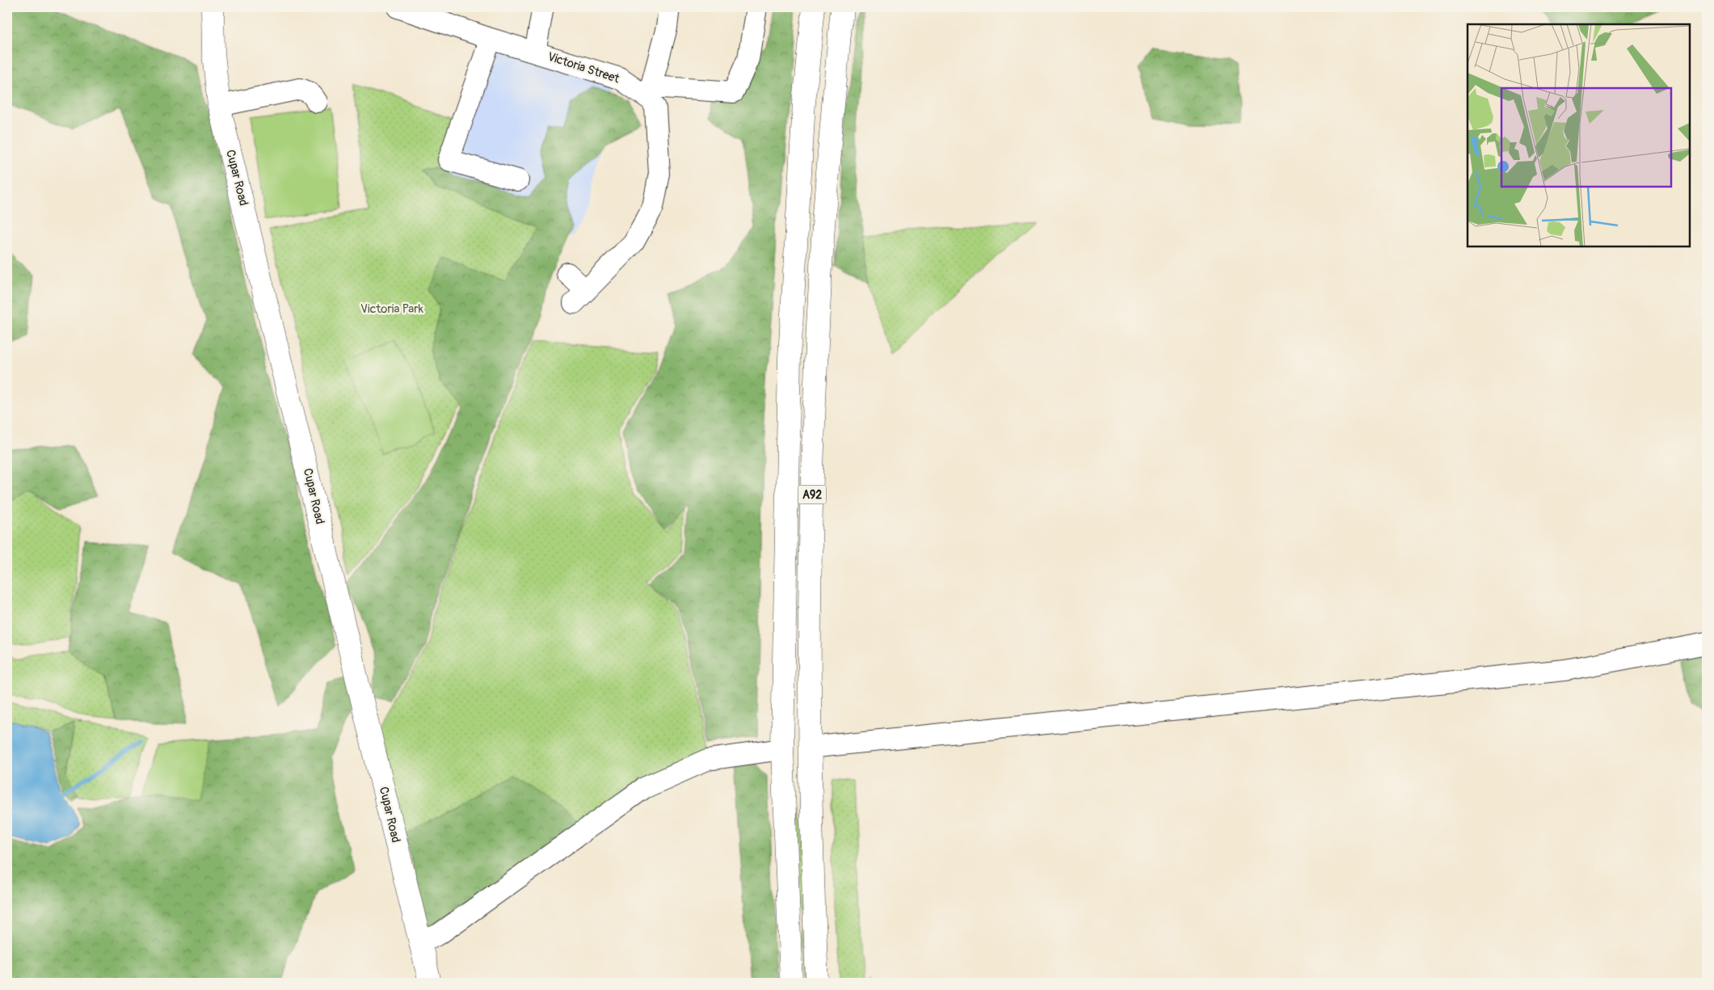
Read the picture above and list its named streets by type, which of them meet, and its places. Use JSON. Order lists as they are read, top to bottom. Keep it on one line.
{"streets":{"main road":["Cupar Road","A92"],"street":["Victoria Street"]},"parks":["Victoria Park"]}
